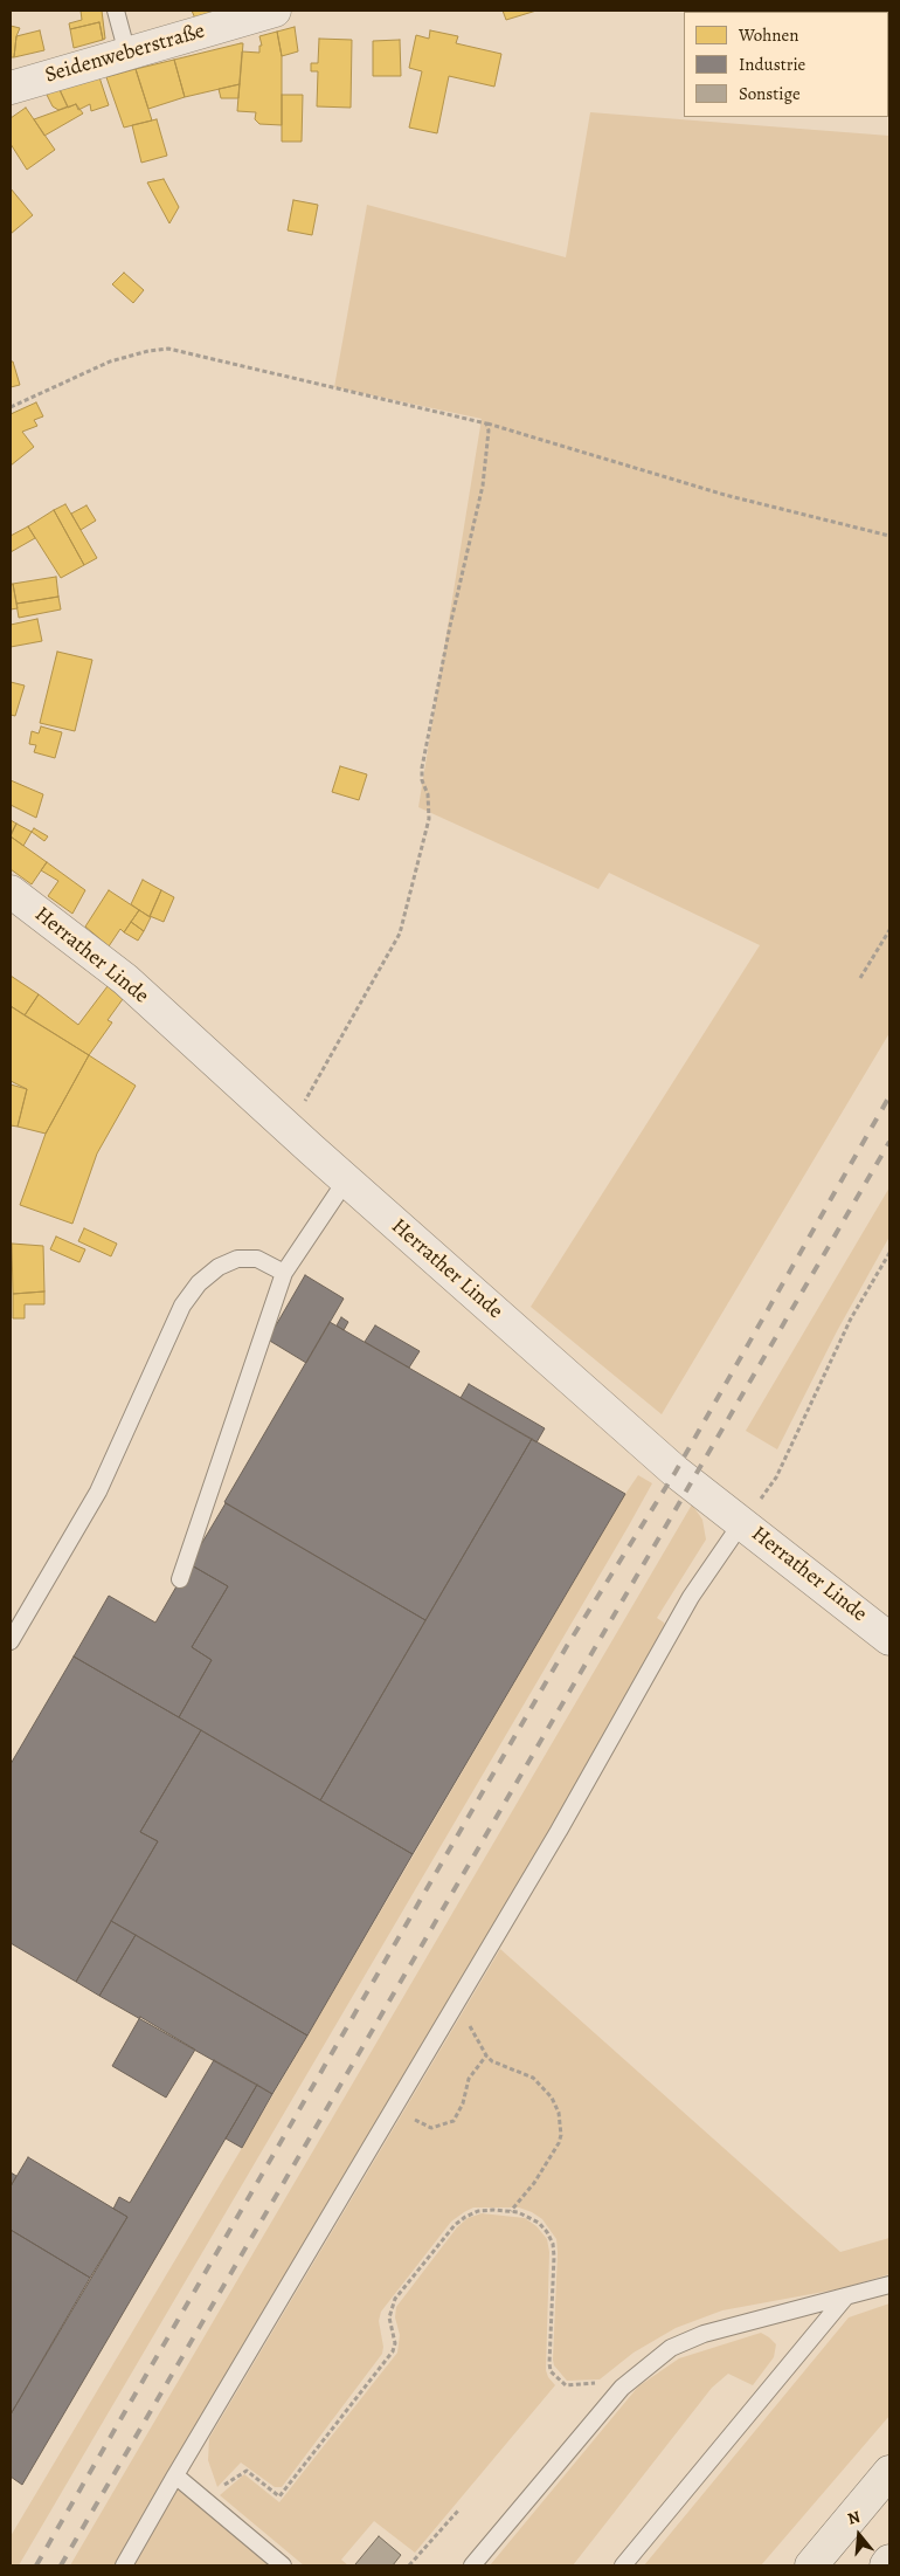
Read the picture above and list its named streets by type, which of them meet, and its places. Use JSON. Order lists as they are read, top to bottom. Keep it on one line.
{"streets":{"street":["Seidenweberstraße","Herrather Linde"]},"legend":["Wohnen","Industrie","Sonstige"],"north":"top"}
